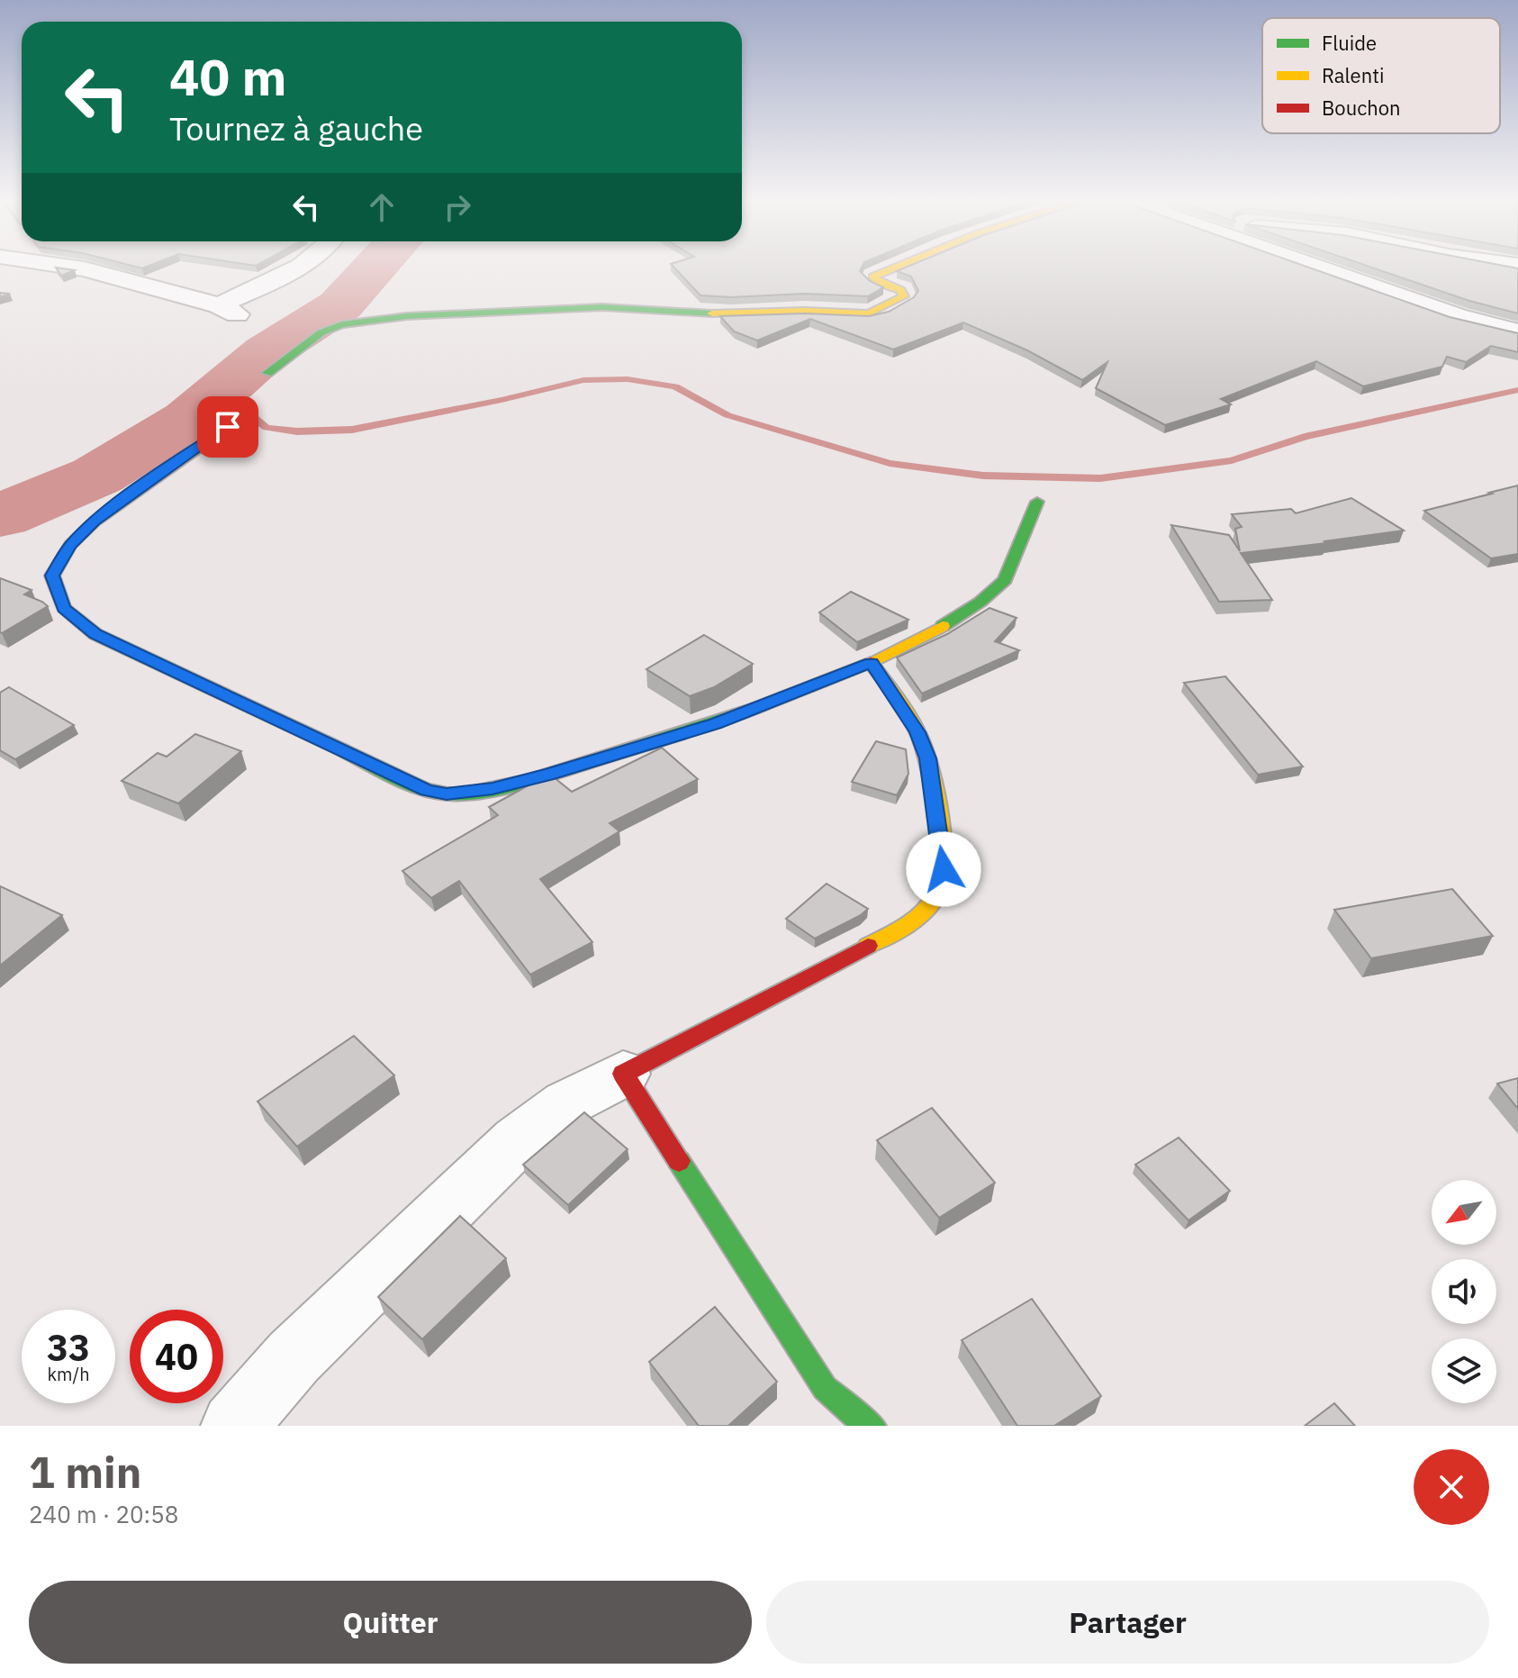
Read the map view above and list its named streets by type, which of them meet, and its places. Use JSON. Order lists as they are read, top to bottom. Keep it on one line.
{"legend":["Fluide","Ralenti","Bouchon"],"north":"bottom left","page":{"turn":["40 m","Tournez à gauche"],"speed":"33 km/h","limit":"40","heading":["1 min","240 m · 20:58"],"buttons":["Quitter","Partager"]}}
